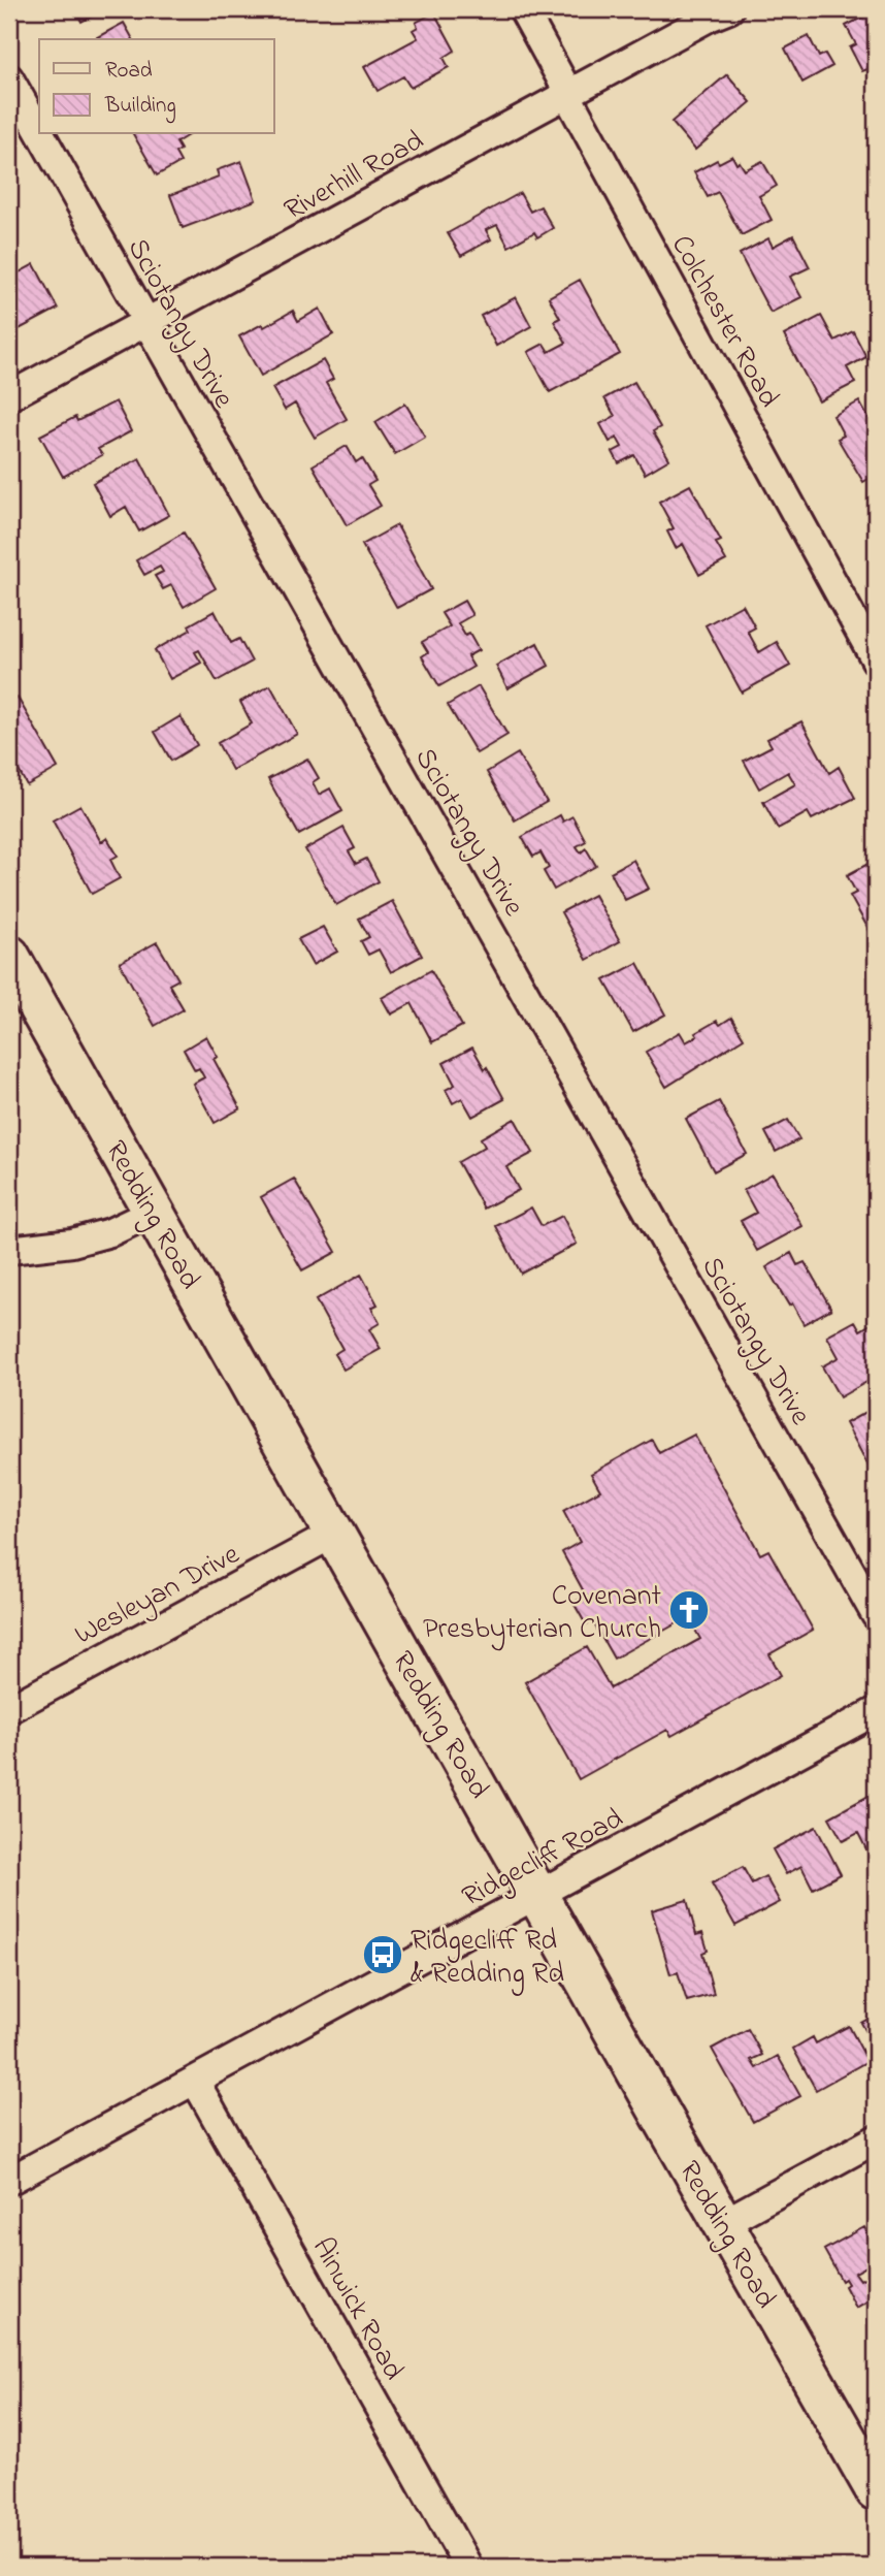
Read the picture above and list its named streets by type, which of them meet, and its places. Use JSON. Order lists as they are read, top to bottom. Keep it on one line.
{"streets":{"main road":["Redding Road"],"street":["Riverhill Road","Colchester Road","Sciotangy Drive","Wesleyan Drive","Ridgecliff Road","Ainwick Road"]},"crossings":[["Riverhill Road","Colchester Road"],["Riverhill Road","Sciotangy Drive"],["Redding Road","Wesleyan Drive"],["Redding Road","Ridgecliff Road"],["Ridgecliff Road","Ainwick Road"]],"places":{"church":["Covenant Presbyterian Church"],"bus stop":["Ridgecliff Rd & Redding Rd"]},"legend":["Road","Building"]}
